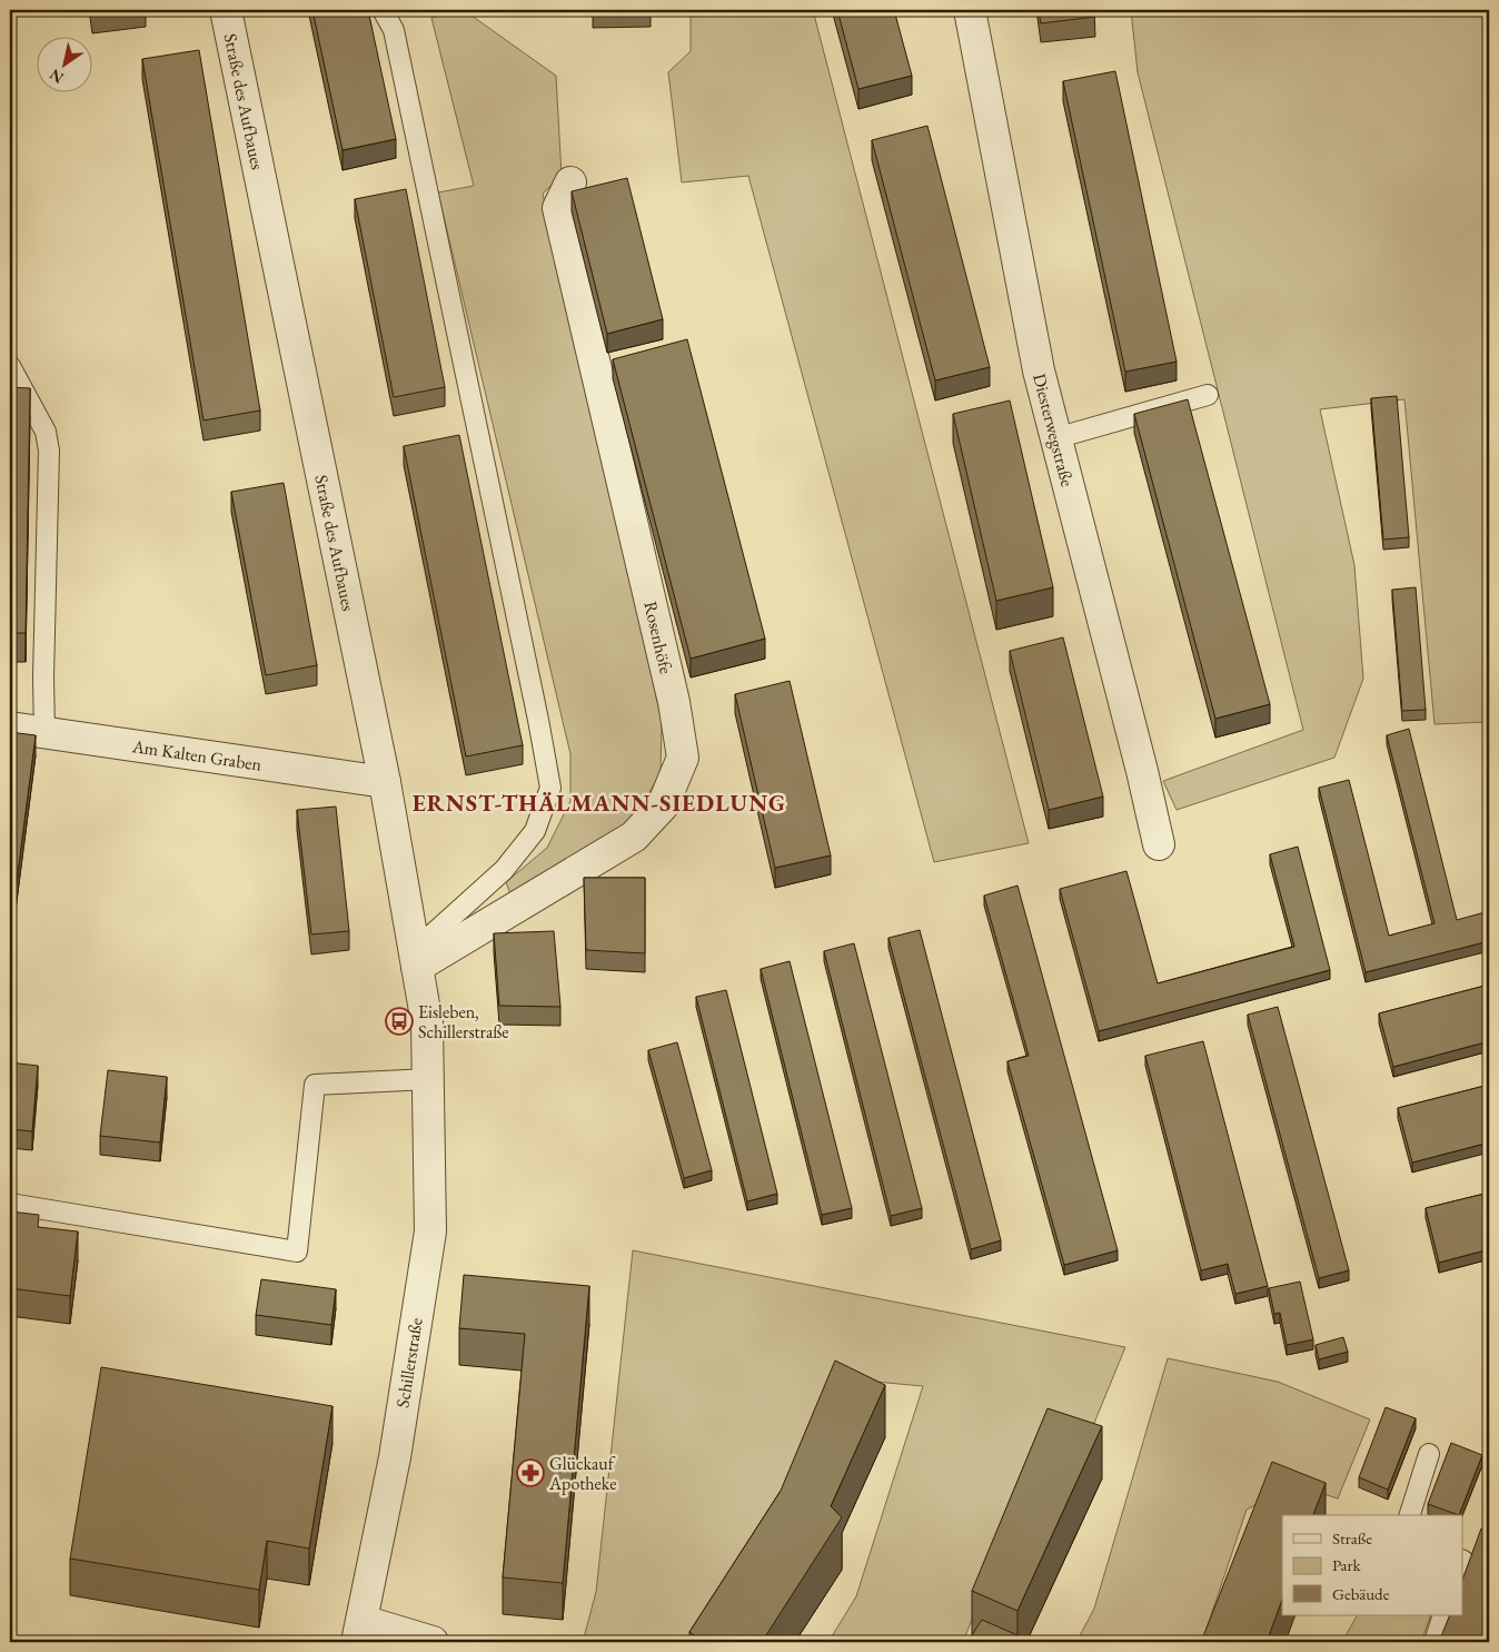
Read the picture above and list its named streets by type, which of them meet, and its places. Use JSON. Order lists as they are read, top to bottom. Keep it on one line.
{"streets":{"street":["Straße des Aufbaues","Diesterwegstraße","Rosenhöfe","Am Kalten Graben","Schillerstraße"]},"crossings":[["Straße des Aufbaues","Rosenhöfe"],["Straße des Aufbaues","Am Kalten Graben"],["Straße des Aufbaues","Schillerstraße"]],"districts":["ERNST-THÄLMANN-SIEDLUNG"],"places":{"bus stop":["Eisleben, Schillerstraße"],"pharmacy":["Glückauf Apotheke"]},"legend":["Straße","Park","Gebäude"],"north":"bottom left"}
